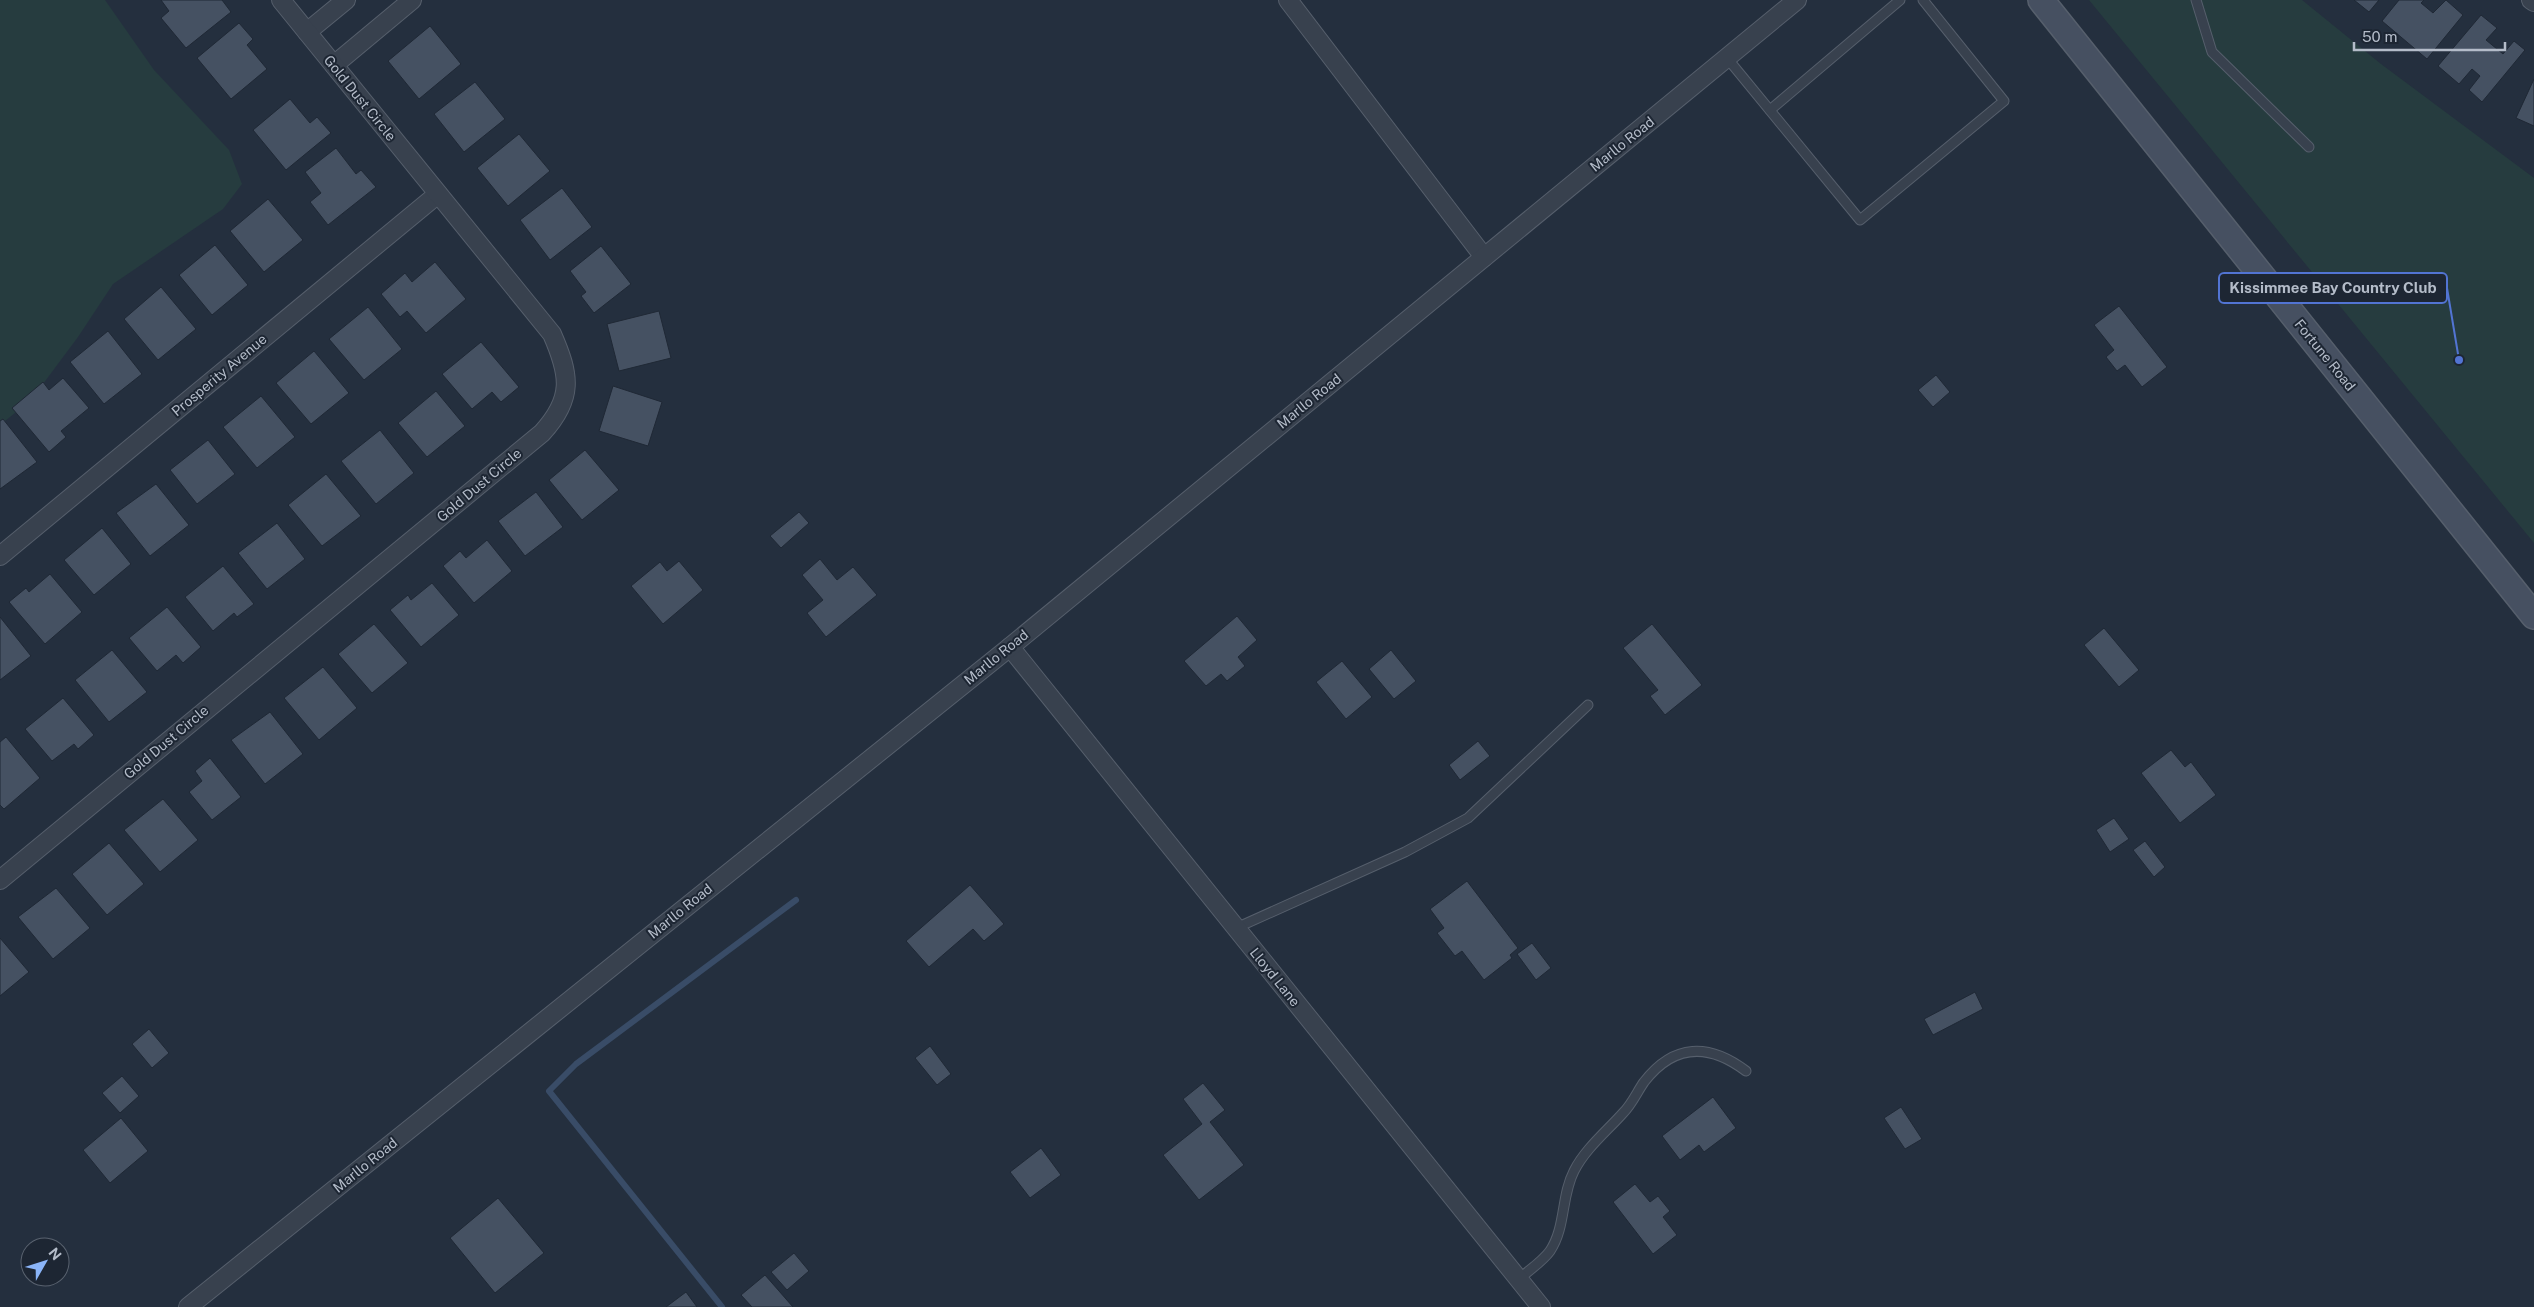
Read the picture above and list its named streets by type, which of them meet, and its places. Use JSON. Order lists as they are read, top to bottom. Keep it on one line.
{"streets":{"street":["Gold Dust Circle","Marllo Road","Fortune Road","Prosperity Avenue","Lloyd Lane"]},"crossings":[["Gold Dust Circle","Prosperity Avenue"],["Marllo Road","Lloyd Lane"]],"places":["Kissimmee Bay Country Club"],"scale_bar":"50 m","north":"top right"}
